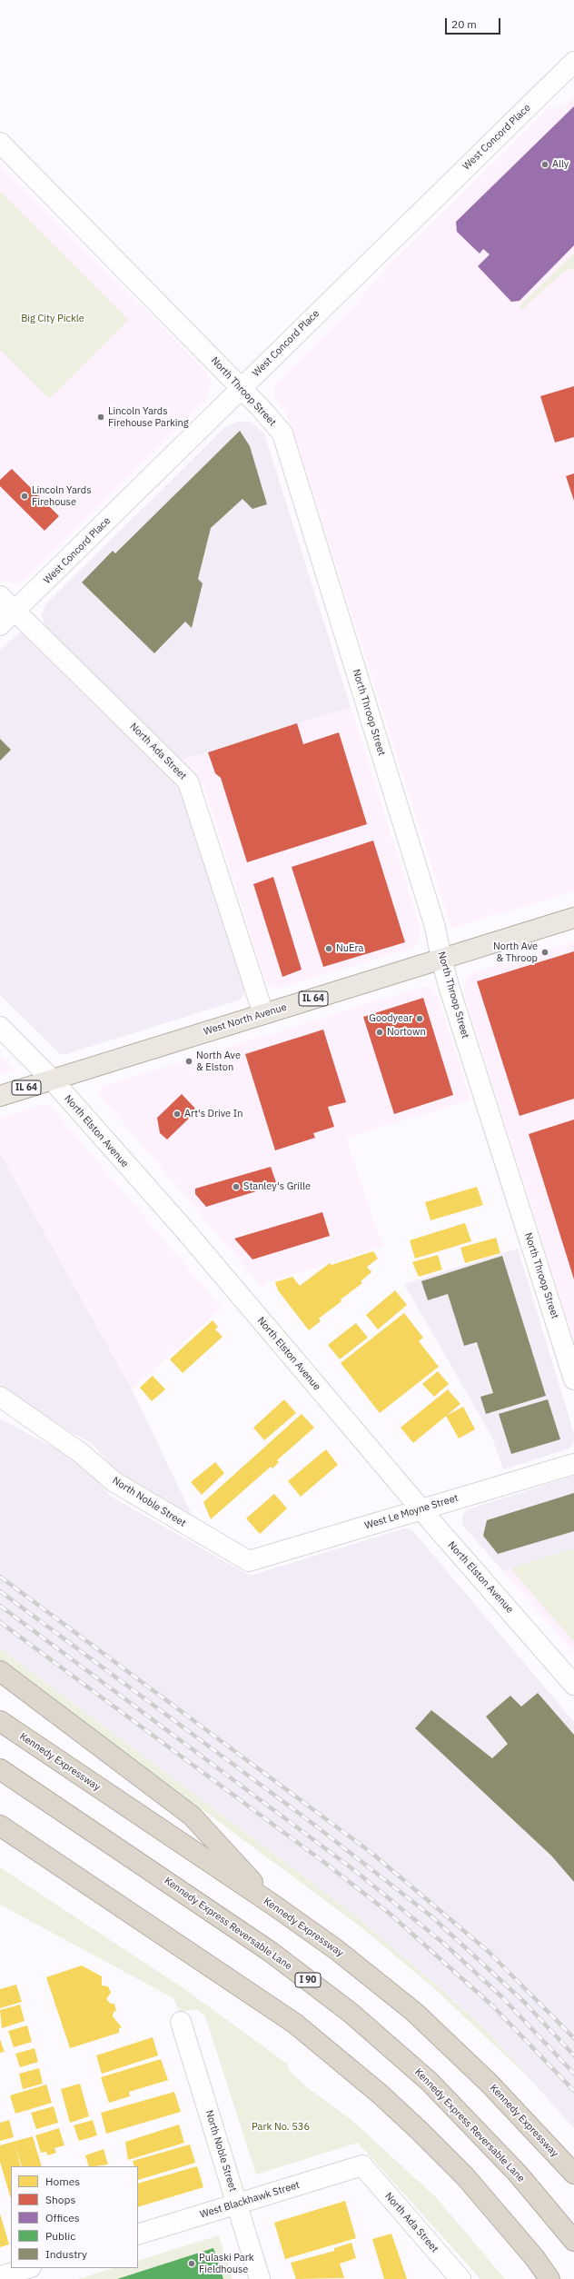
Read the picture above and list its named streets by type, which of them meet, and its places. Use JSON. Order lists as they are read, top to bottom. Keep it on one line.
{"streets":{"highway":["Kennedy Expressway","Kennedy Express Reversable Lane","I 90"],"main road":["IL 64","West North Avenue"],"street":["West Concord Place","North Throop Street","North Ada Street","North Elston Avenue","North Noble Street","West Le Moyne Street","West Blackhawk Street"]},"crossings":[["West Concord Place","North Throop Street"],["West Concord Place","North Ada Street"],["North Throop Street","West North Avenue"],["North Ada Street","West North Avenue"],["North Ada Street","West Blackhawk Street"],["West North Avenue","North Elston Avenue"],["North Elston Avenue","West Le Moyne Street"],["North Noble Street","West Le Moyne Street"],["North Noble Street","West Blackhawk Street"]],"parks":["Big City Pickle","Park No. 536"],"places":["Ally","Lincoln Yards Firehouse Parking","Lincoln Yards Firehouse","NuEra","North Ave & Throop","Goodyear","Nortown","North Ave & Elston","Art's Drive In","Stanley's Grille","Pulaski Park Fieldhouse"],"legend":["Homes","Shops","Offices","Public","Industry"],"scale_bar":"20 m"}
